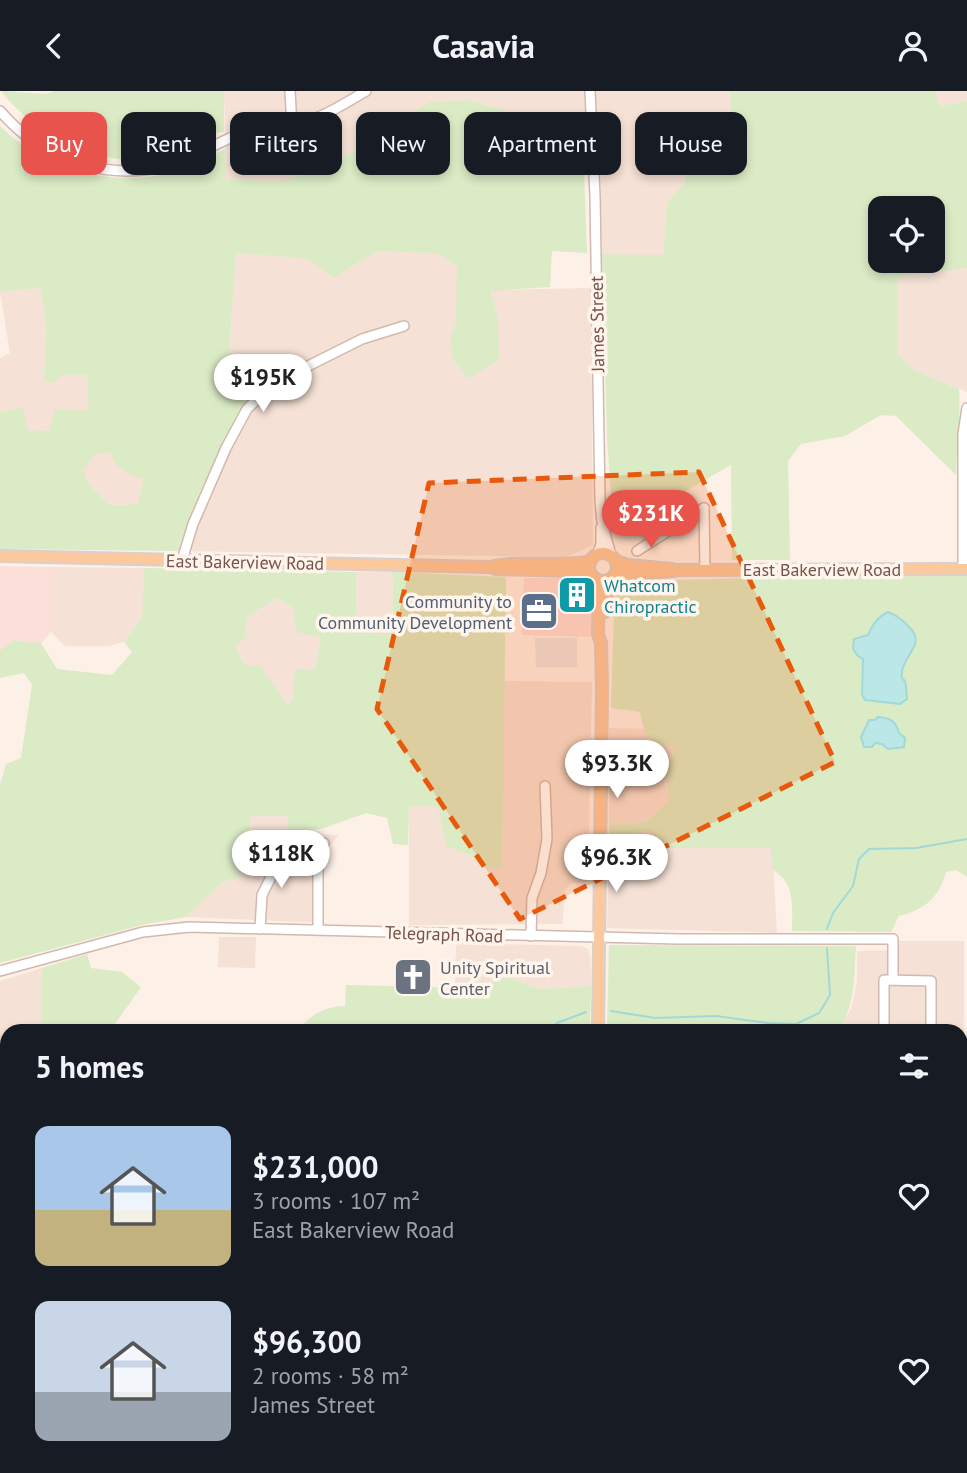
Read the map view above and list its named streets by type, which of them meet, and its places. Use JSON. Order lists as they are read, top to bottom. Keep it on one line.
{"streets":{"main road":["East Bakerview Road"],"street":["James Street","Telegraph Road"]},"crossings":[["James Street","East Bakerview Road"]],"places":{"building":["Whatcom Chiropractic"],"office":["Community to Community Development"],"church":["Unity Spiritual Center"]},"page":{"header":"Casavia","chip":["Buy","Rent","Filters","New","Apartment","House"],"price":["$195K","$231K","$93.3K","$118K","$96.3K"],"heading":"5 homes","list":[{"name":"$231,000","note":"3 rooms · 107 m² · East Bakerview Road"},{"name":"$96,300","note":"2 rooms · 58 m² · James Street"}]}}
